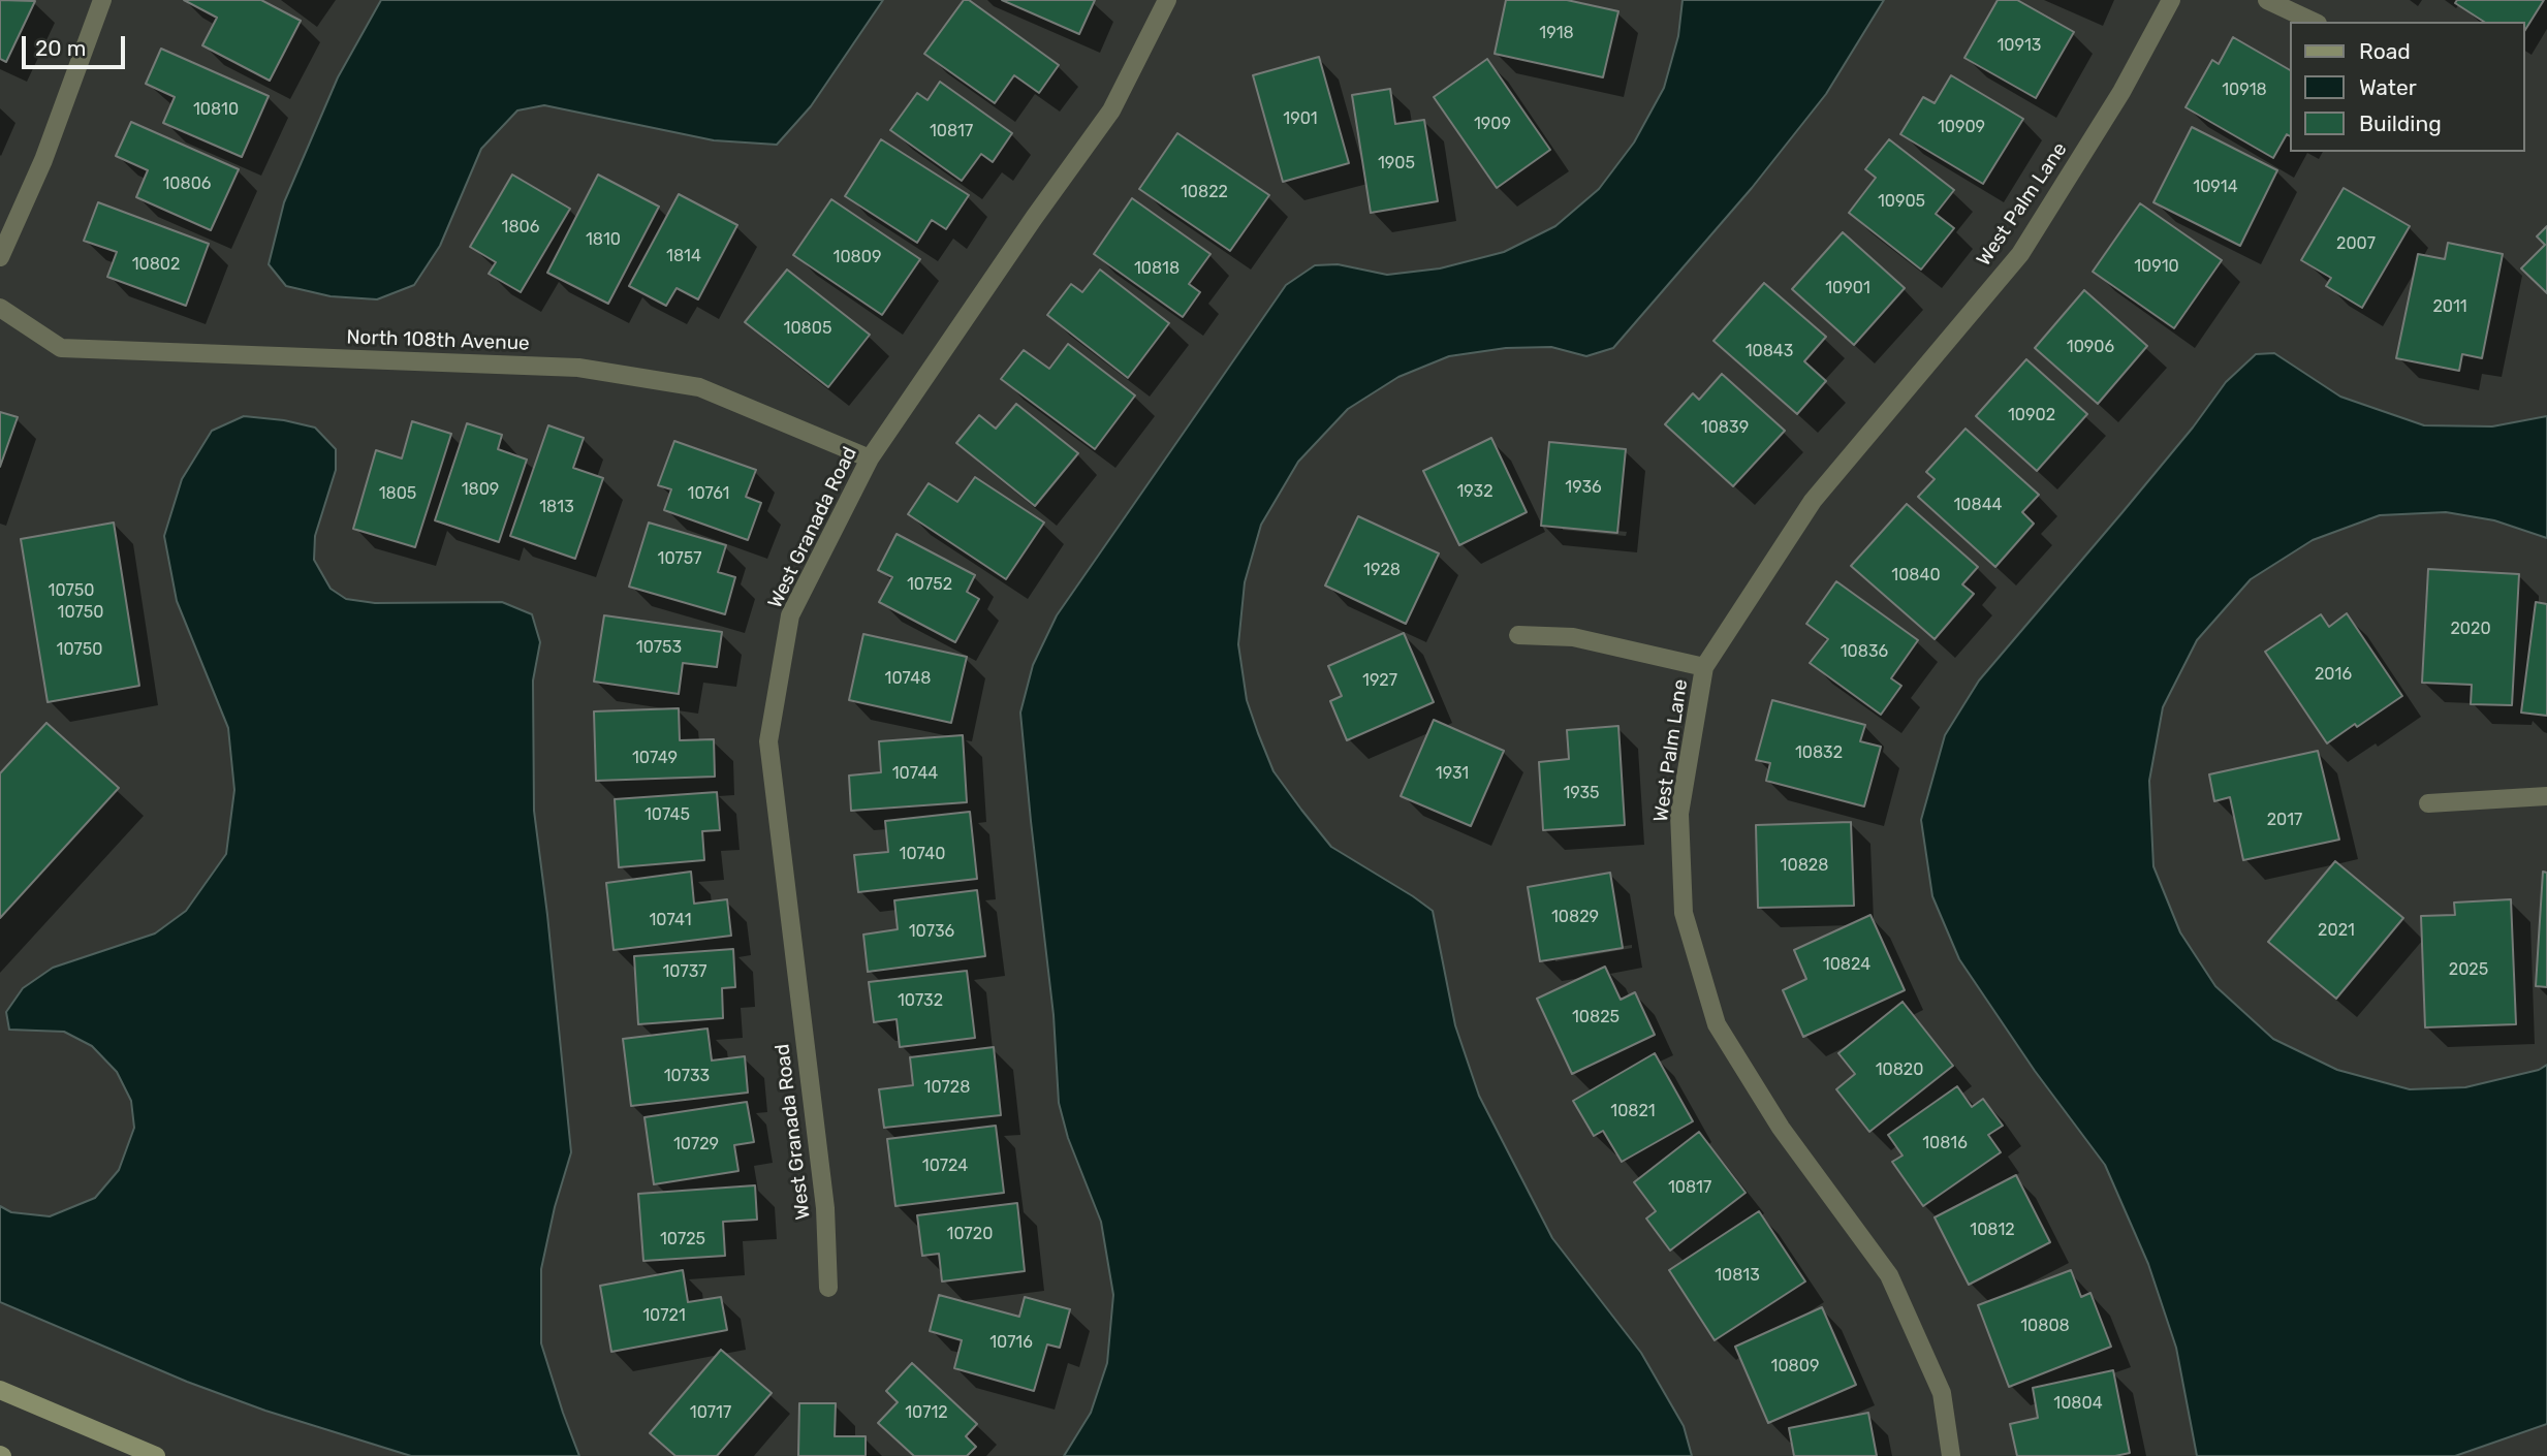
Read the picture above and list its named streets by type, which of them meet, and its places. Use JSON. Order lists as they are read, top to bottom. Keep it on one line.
{"streets":{"street":["West Palm Lane","North 108th Avenue","West Granada Road"]},"crossings":[["North 108th Avenue","West Granada Road"]],"house_numbers":["1918","10913","10918","10810","1901","1909","10909","10817","1905","10806","10914","10822","10905","1806","1810","2007","1814","10809","10802","10910","10818","10901","2011","10805","10906","10843","10902","10839","1936","1809","1932","1805","10761","10844","1813","10757","1928","10840","10752","10750","10750","2020","10753","10750","10836","2016","10748","1927","10832","10749","10744","1931","1935","10745","2017","10740","10828","10829","10741","2021","10736","10824","2025","10737","10732","10825","10820","10733","10728","10821","10816","10729","10724","10817","10812","10720","10725","10813","10721","10808","10716","10809","10804","10717","10712"],"legend":["Road","Water","Building"],"scale_bar":"20 m"}
